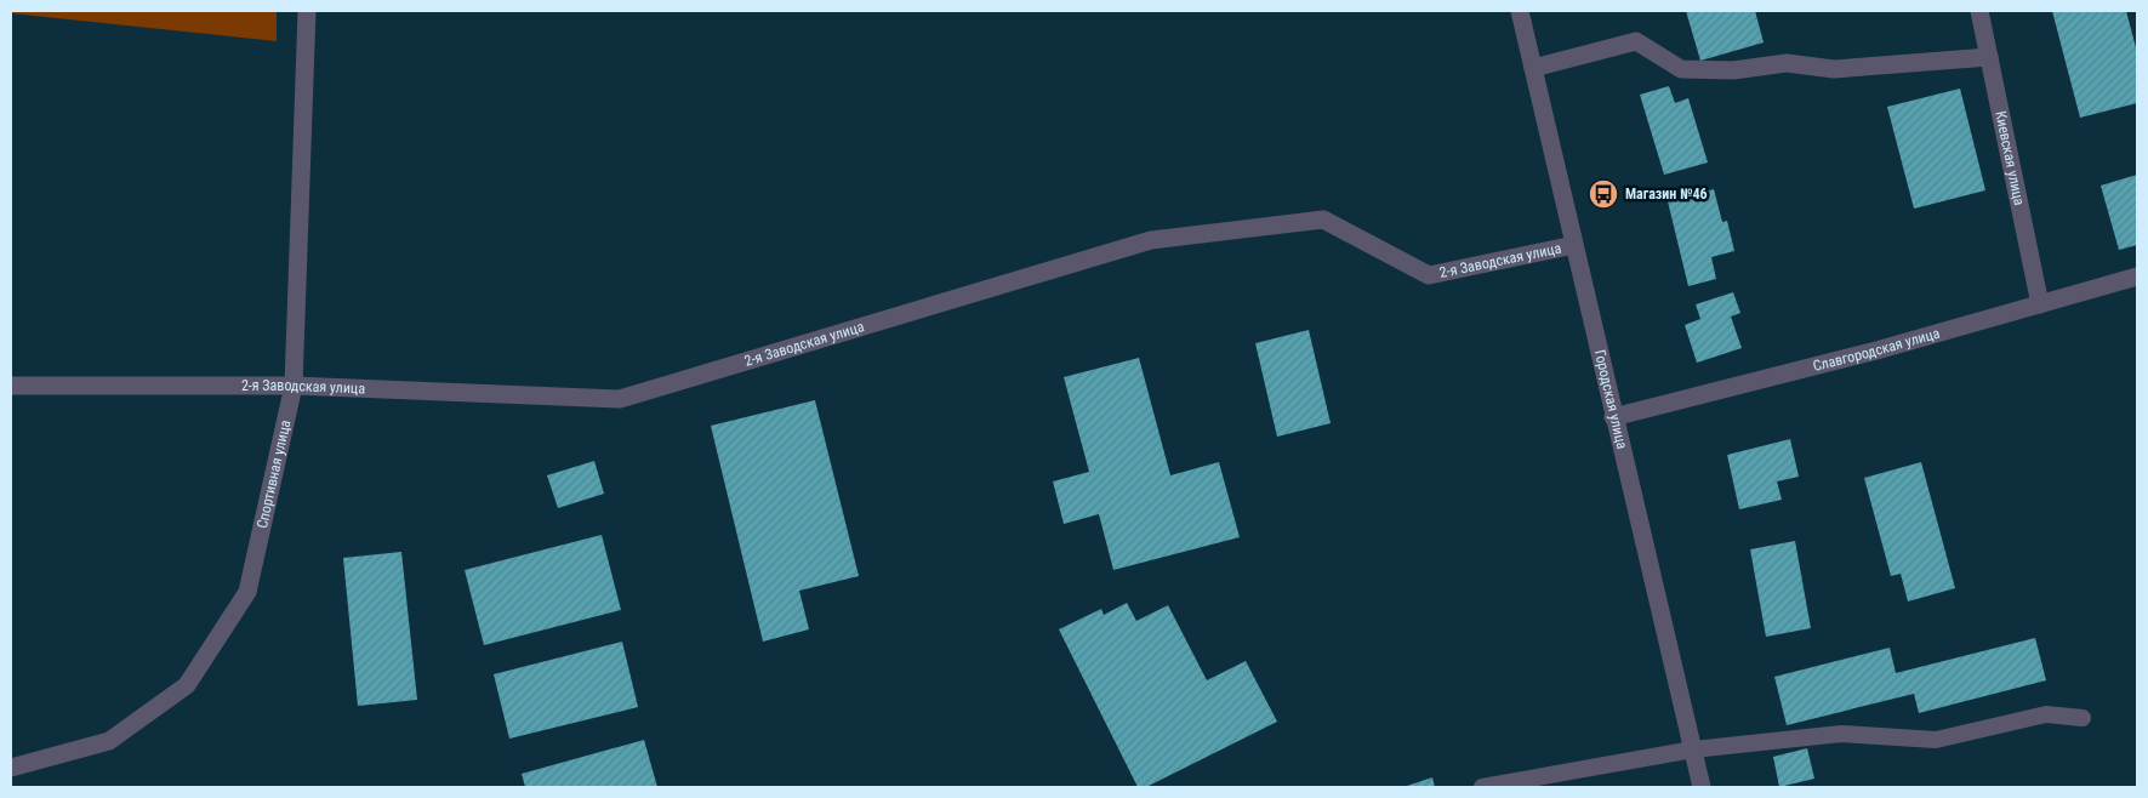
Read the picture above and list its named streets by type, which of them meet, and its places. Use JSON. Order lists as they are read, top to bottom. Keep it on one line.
{"streets":{"street":["Киевская улица","2-я Заводская улица","Славгородская улица","Городская улица","Спортивная улица"]},"crossings":[["Киевская улица","Славгородская улица"],["2-я Заводская улица","Городская улица"],["2-я Заводская улица","Спортивная улица"],["Славгородская улица","Городская улица"]],"places":{"bus stop":["Магазин №46"]}}
